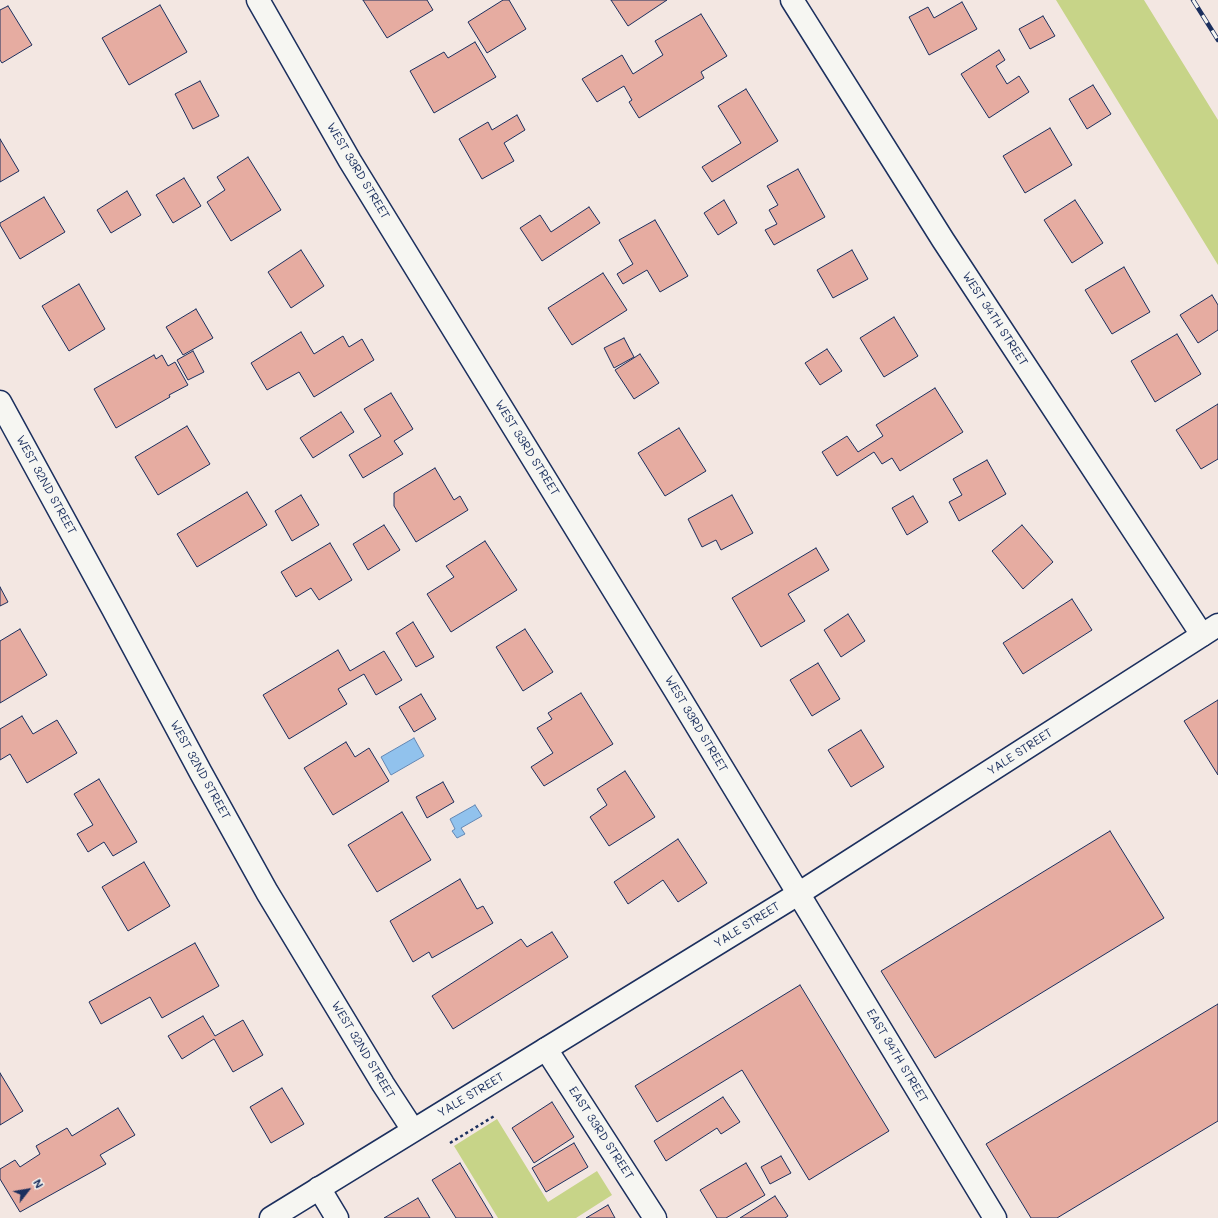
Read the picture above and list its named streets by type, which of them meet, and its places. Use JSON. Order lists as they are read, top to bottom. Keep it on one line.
{"streets":{"street":["WEST 33RD STREET","WEST 34TH STREET","WEST 32ND STREET","YALE STREET","EAST 34TH STREET","EAST 33RD STREET"]},"crossings":[["WEST 33RD STREET","YALE STREET"],["WEST 33RD STREET","EAST 34TH STREET"],["WEST 34TH STREET","YALE STREET"],["WEST 32ND STREET","YALE STREET"],["YALE STREET","EAST 34TH STREET"],["YALE STREET","EAST 33RD STREET"]],"north":"top right"}
